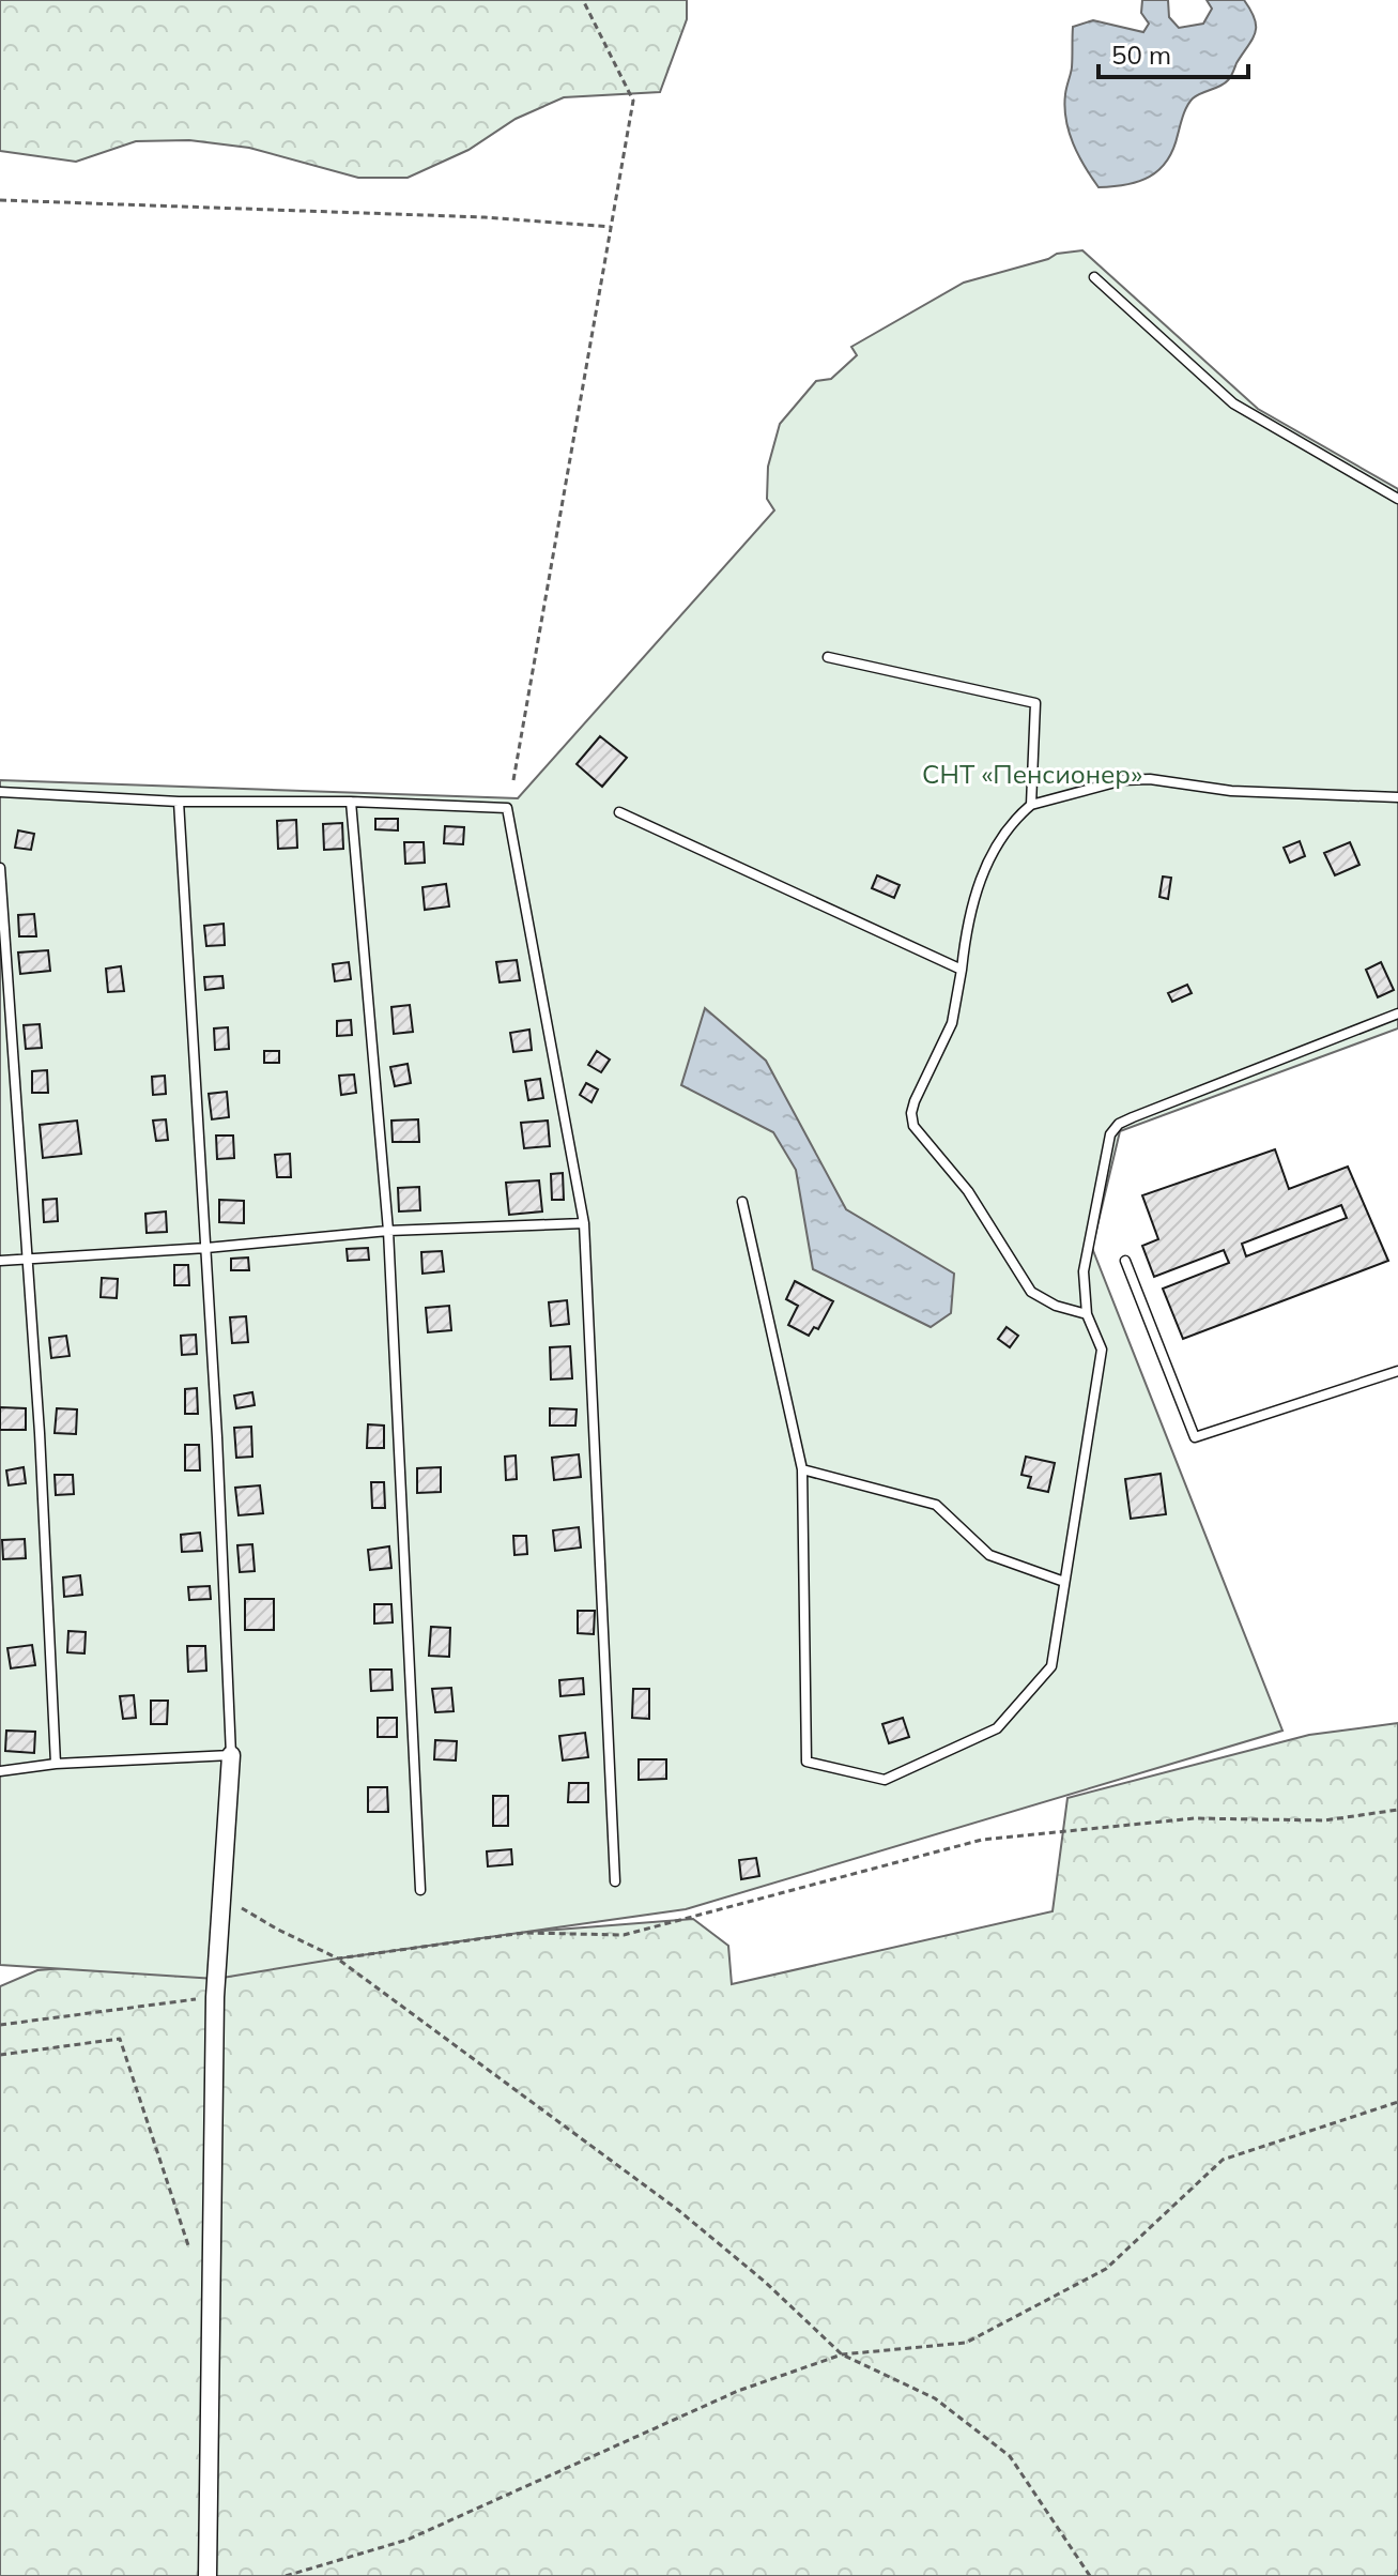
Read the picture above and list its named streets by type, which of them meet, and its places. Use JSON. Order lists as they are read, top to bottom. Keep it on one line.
{"parks":["СНТ «Пенсионер»"],"scale_bar":"50 m"}
